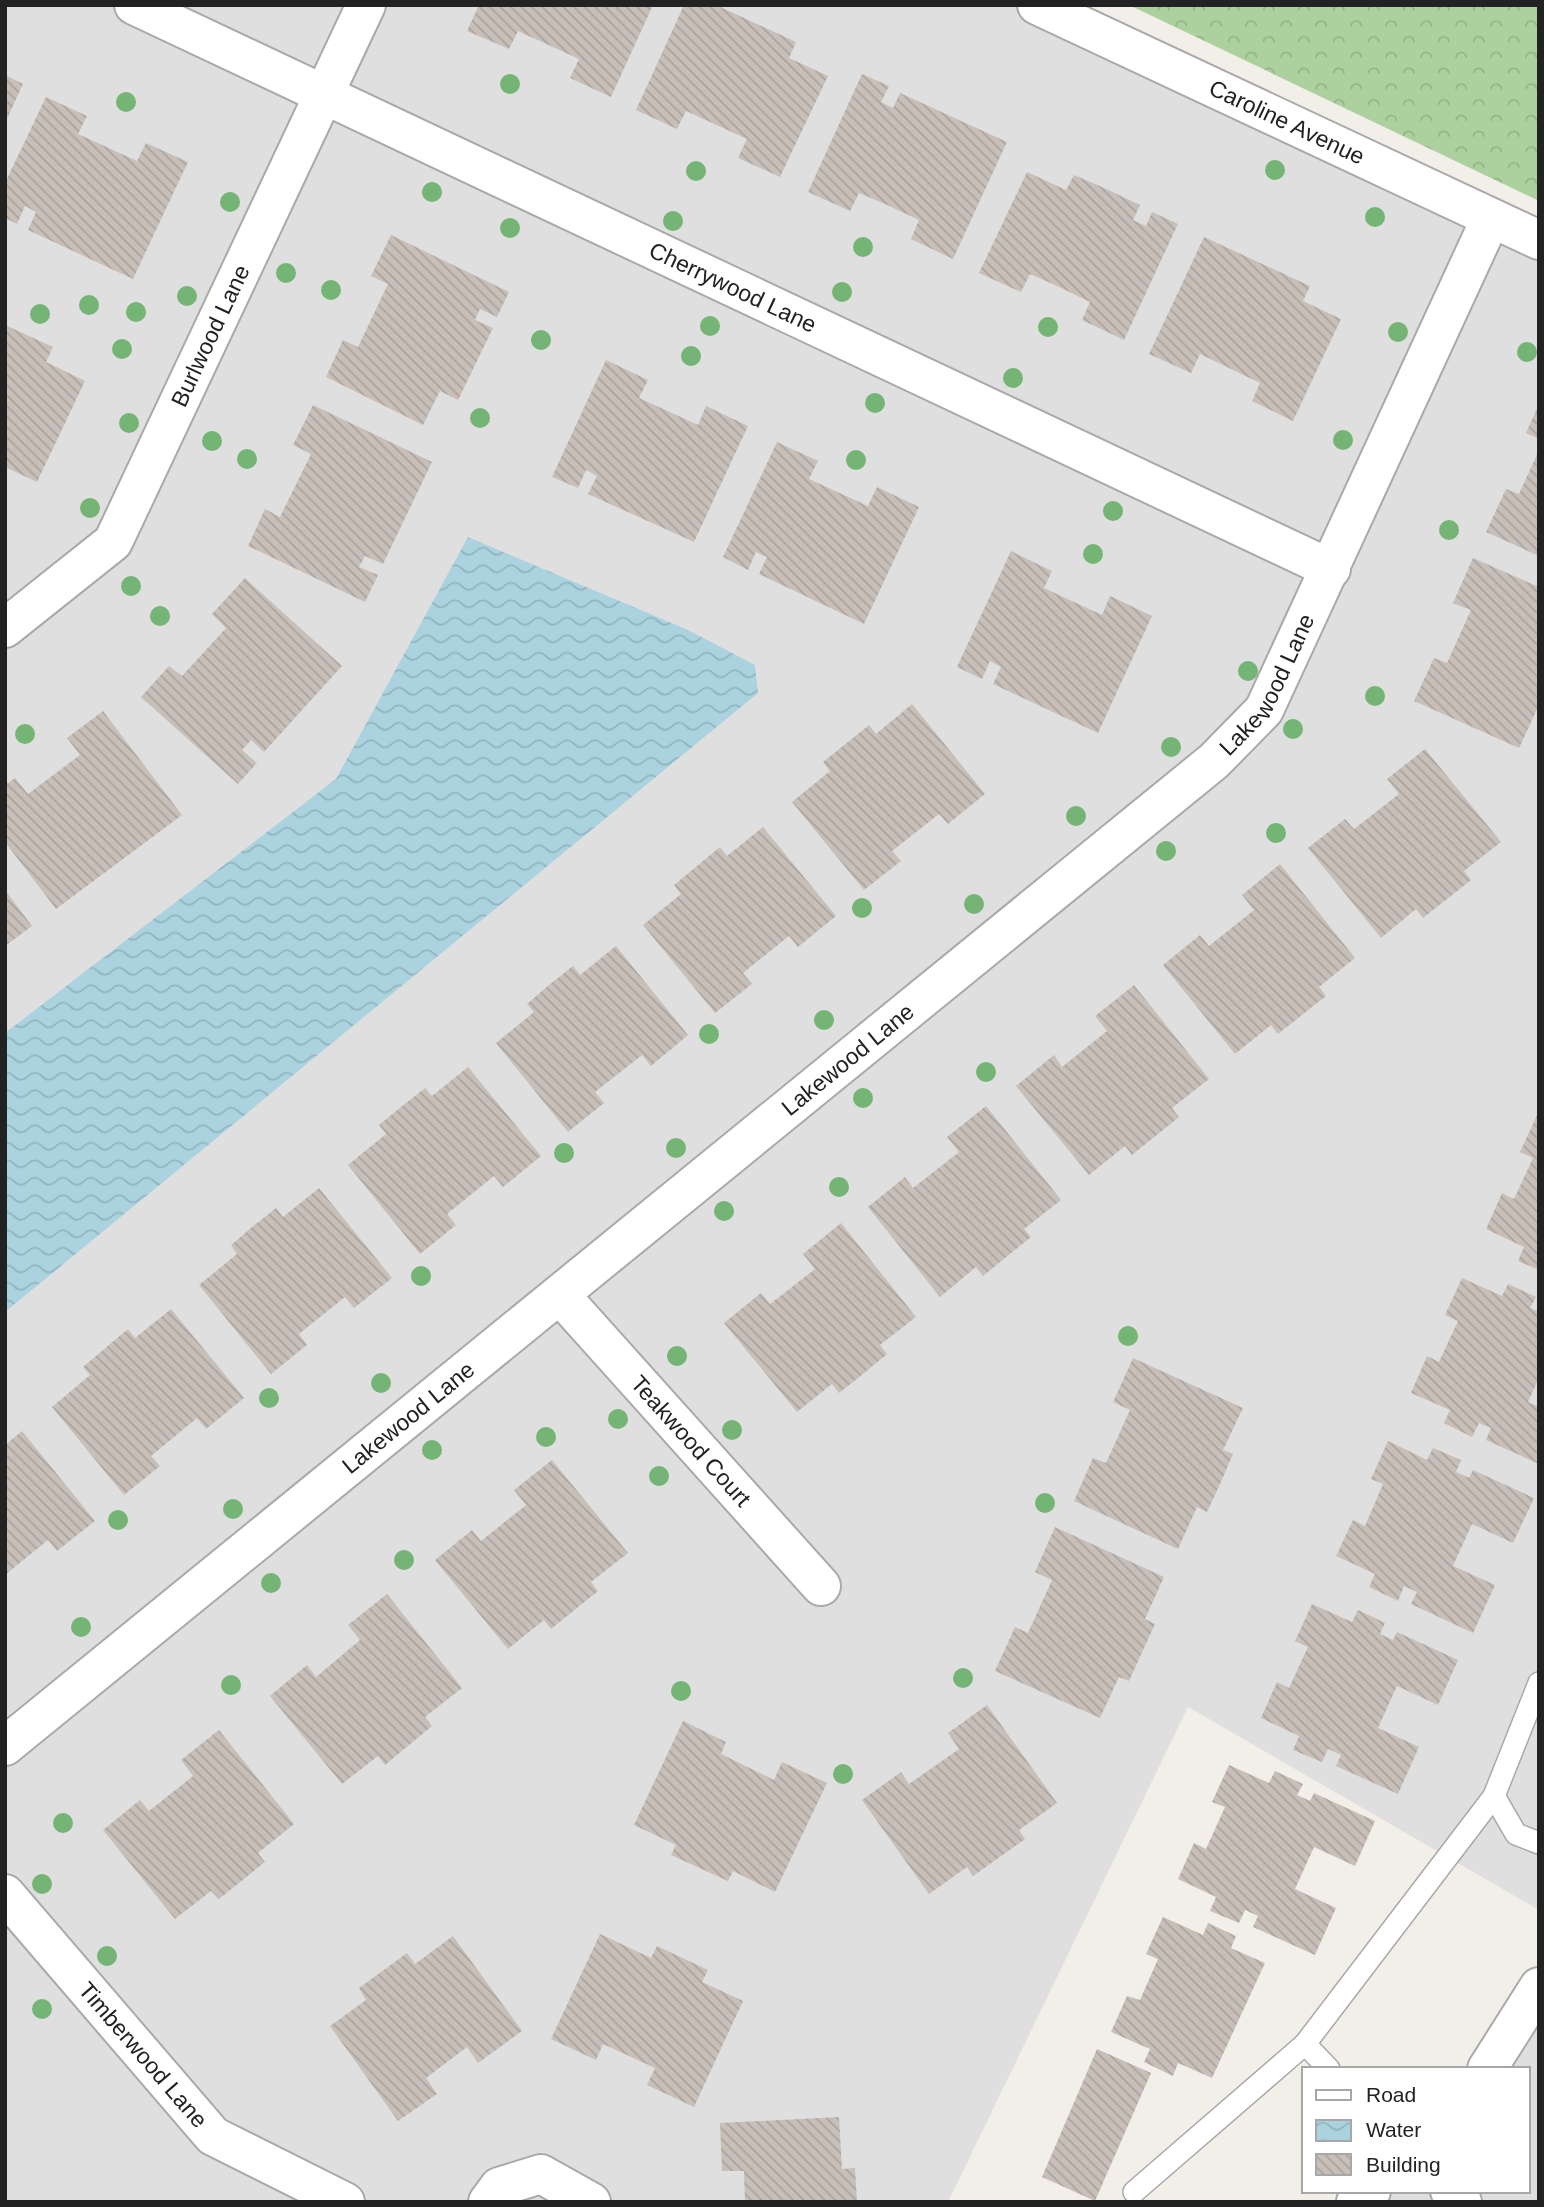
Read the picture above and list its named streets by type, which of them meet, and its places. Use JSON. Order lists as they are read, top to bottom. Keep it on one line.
{"streets":{"street":["Caroline Avenue","Cherrywood Lane","Burlwood Lane","Lakewood Lane","Teakwood Court","Timberwood Lane"]},"crossings":[["Caroline Avenue","Lakewood Lane"],["Cherrywood Lane","Burlwood Lane"],["Cherrywood Lane","Lakewood Lane"],["Lakewood Lane","Teakwood Court"]],"legend":["Road","Water","Building"]}
